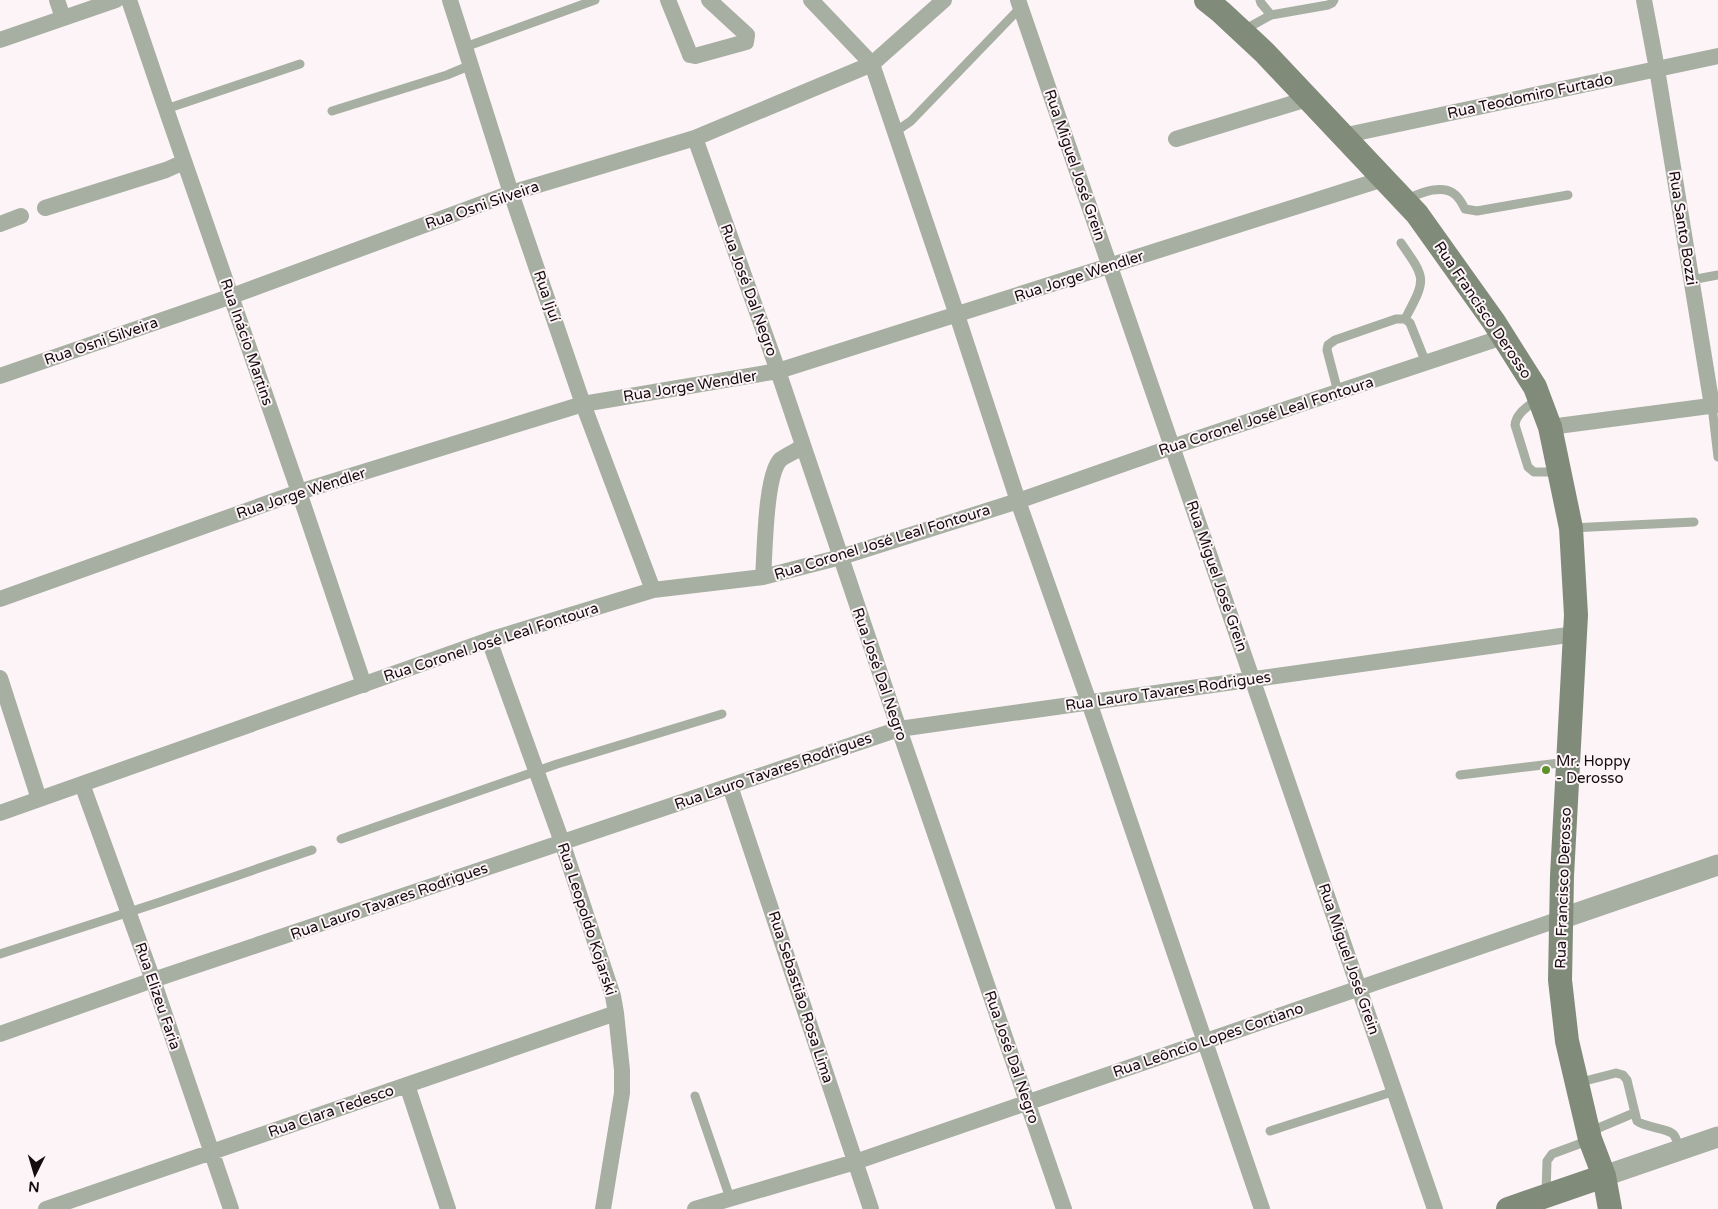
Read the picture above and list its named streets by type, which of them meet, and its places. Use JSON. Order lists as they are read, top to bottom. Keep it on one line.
{"streets":{"main road":["Rua Francisco Derosso"],"street":["Rua Teodomiro Furtado","Rua Miguel José Grein","Rua Osni Silveira","Rua Santo Bozzi","Rua Jorge Wendler","Rua José Dal Negro","Rua Ijuí","Rua Inácio Martins","Rua Coronel José Leal Fontoura","Rua Lauro Tavares Rodrigues","Rua Leopoldo Kojarski","Rua Elizeu Faria","Rua Sebastião Rosa Lima","Rua Leôncio Lopes Cortiano","Rua Clara Tedesco"]},"crossings":[["Rua Teodomiro Furtado","Rua Santo Bozzi"],["Rua Teodomiro Furtado","Rua Francisco Derosso"],["Rua Miguel José Grein","Rua Jorge Wendler"],["Rua Miguel José Grein","Rua Coronel José Leal Fontoura"],["Rua Miguel José Grein","Rua Lauro Tavares Rodrigues"],["Rua Miguel José Grein","Rua Leôncio Lopes Cortiano"],["Rua Osni Silveira","Rua José Dal Negro"],["Rua Osni Silveira","Rua Ijuí"],["Rua Osni Silveira","Rua Inácio Martins"],["Rua Jorge Wendler","Rua José Dal Negro"],["Rua Jorge Wendler","Rua Ijuí"],["Rua Jorge Wendler","Rua Francisco Derosso"],["Rua Jorge Wendler","Rua Inácio Martins"],["Rua José Dal Negro","Rua Coronel José Leal Fontoura"],["Rua José Dal Negro","Rua Lauro Tavares Rodrigues"],["Rua José Dal Negro","Rua Leôncio Lopes Cortiano"],["Rua Ijuí","Rua Coronel José Leal Fontoura"],["Rua Francisco Derosso","Rua Coronel José Leal Fontoura"],["Rua Francisco Derosso","Rua Lauro Tavares Rodrigues"],["Rua Francisco Derosso","Rua Leôncio Lopes Cortiano"],["Rua Inácio Martins","Rua Coronel José Leal Fontoura"],["Rua Coronel José Leal Fontoura","Rua Leopoldo Kojarski"],["Rua Coronel José Leal Fontoura","Rua Elizeu Faria"],["Rua Lauro Tavares Rodrigues","Rua Leopoldo Kojarski"],["Rua Lauro Tavares Rodrigues","Rua Elizeu Faria"],["Rua Lauro Tavares Rodrigues","Rua Sebastião Rosa Lima"],["Rua Leopoldo Kojarski","Rua Clara Tedesco"],["Rua Elizeu Faria","Rua Clara Tedesco"],["Rua Sebastião Rosa Lima","Rua Leôncio Lopes Cortiano"]],"places":["Mr. Hoppy - Derosso"],"north":"bottom"}
